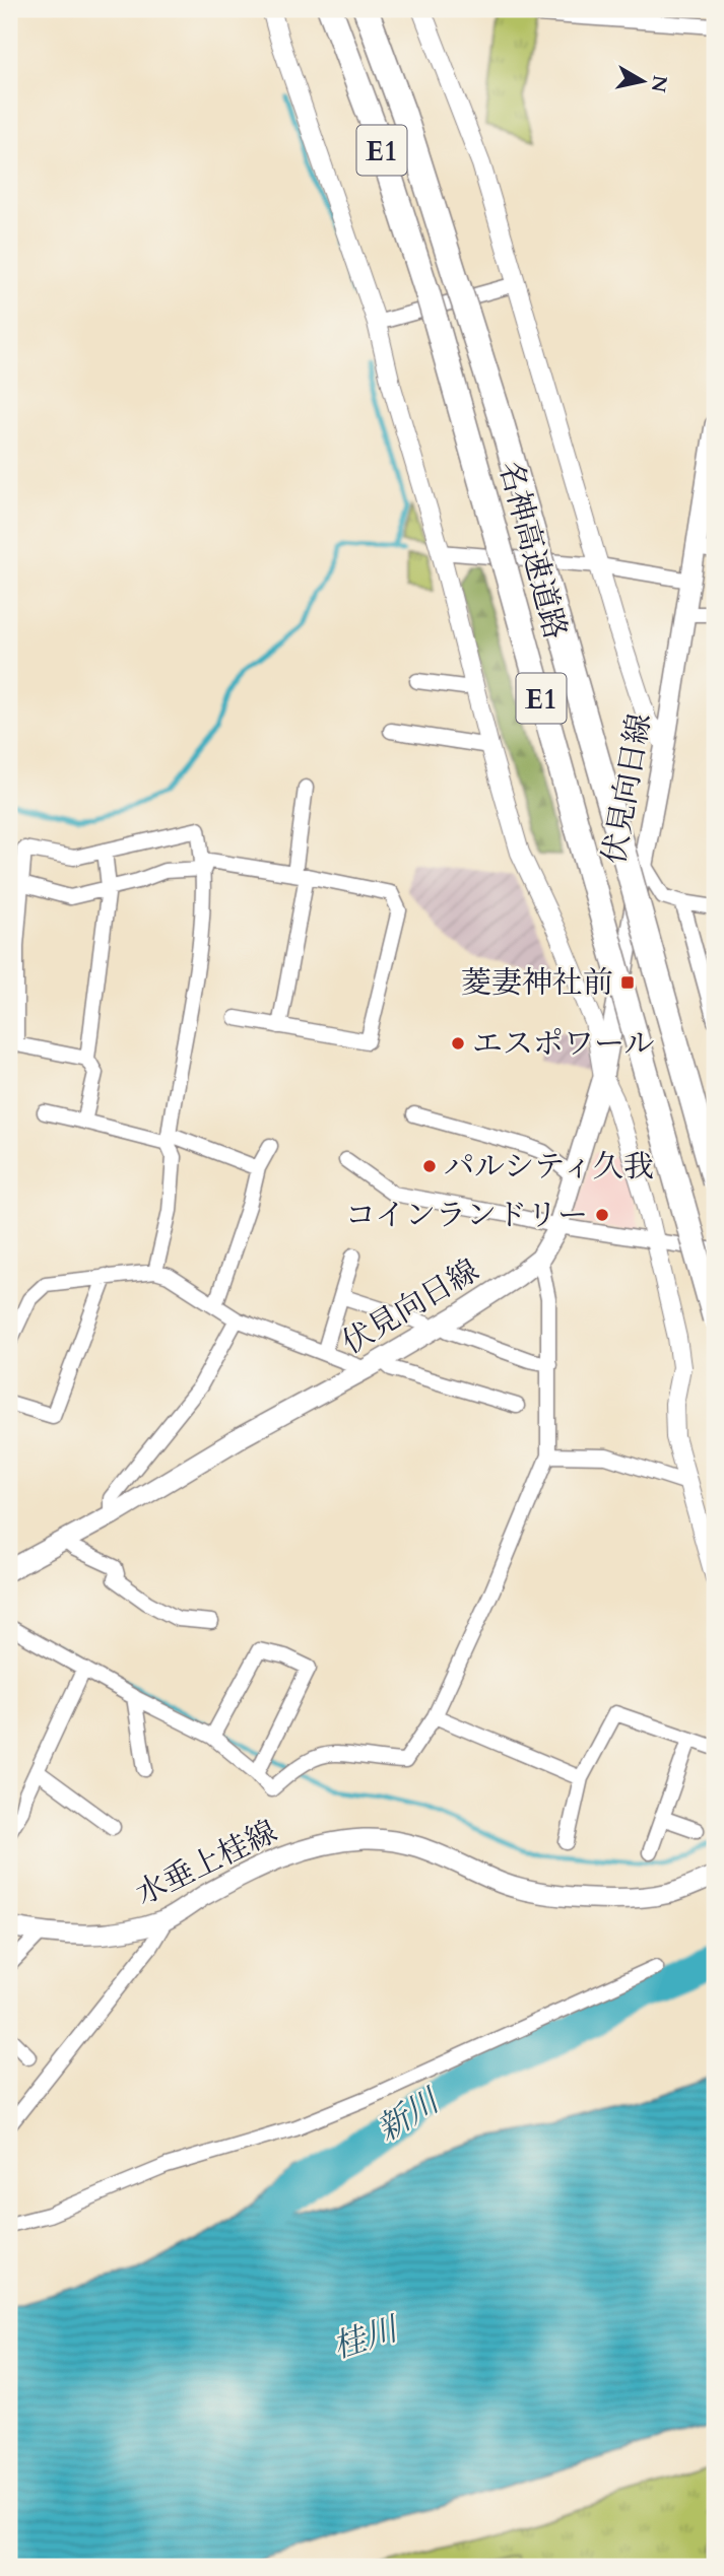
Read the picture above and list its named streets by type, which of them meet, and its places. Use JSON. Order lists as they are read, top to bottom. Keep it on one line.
{"streets":{"highway":["E1","名神高速道路"],"main road":["伏見向日線","水垂上桂線"]},"water":["新川","桂川"],"places":{"transit":["菱妻神社前"],"other":["エスポワール","パルシティ久我","コインランドリー"]},"north":"right"}
